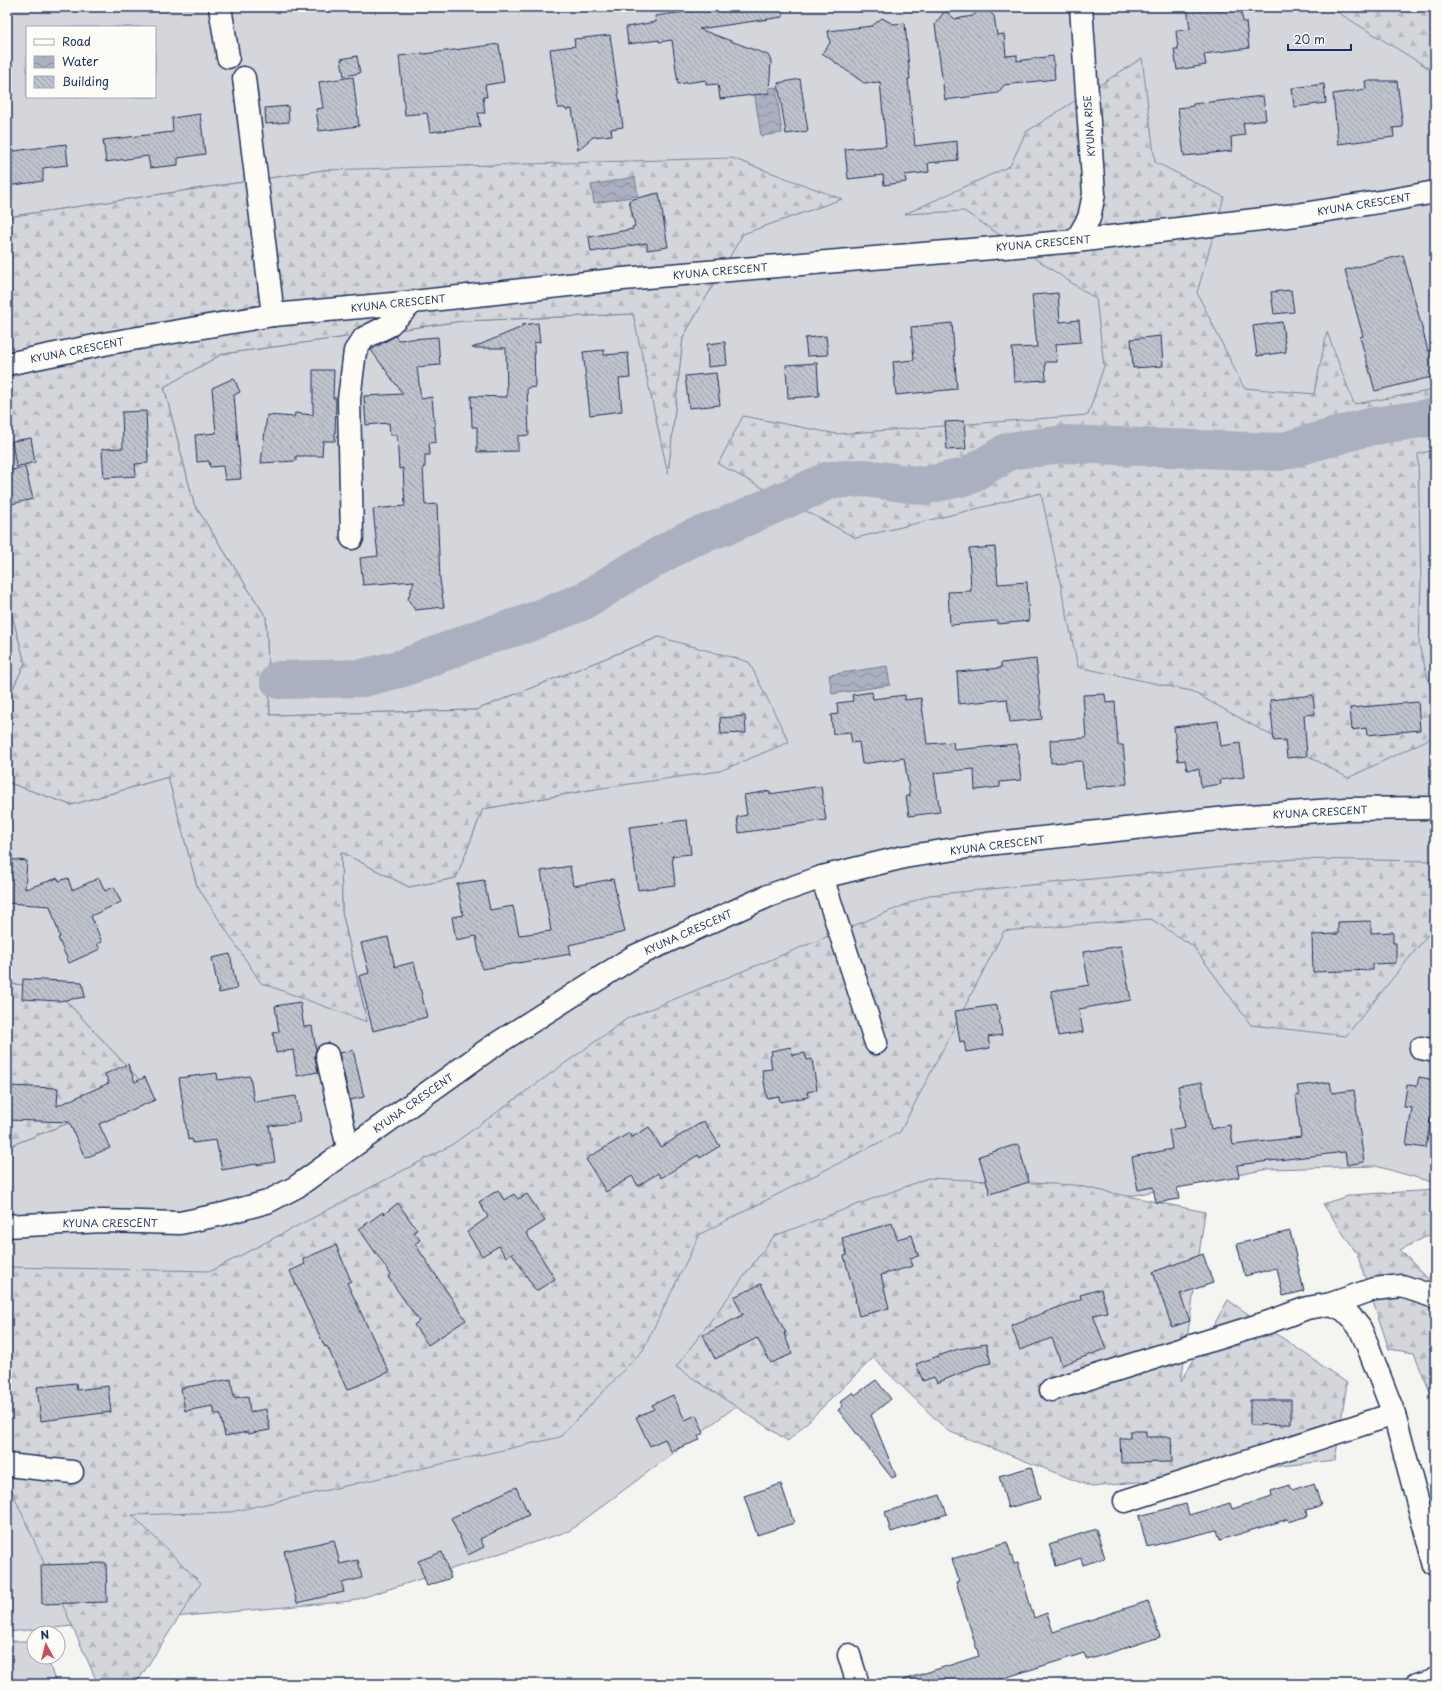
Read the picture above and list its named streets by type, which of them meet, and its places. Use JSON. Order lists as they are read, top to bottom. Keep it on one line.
{"streets":{"street":["KYUNA RISE","KYUNA CRESCENT"]},"crossings":[["KYUNA RISE","KYUNA CRESCENT"]],"legend":["Road","Water","Building"],"scale_bar":"20 m","north":"top"}
